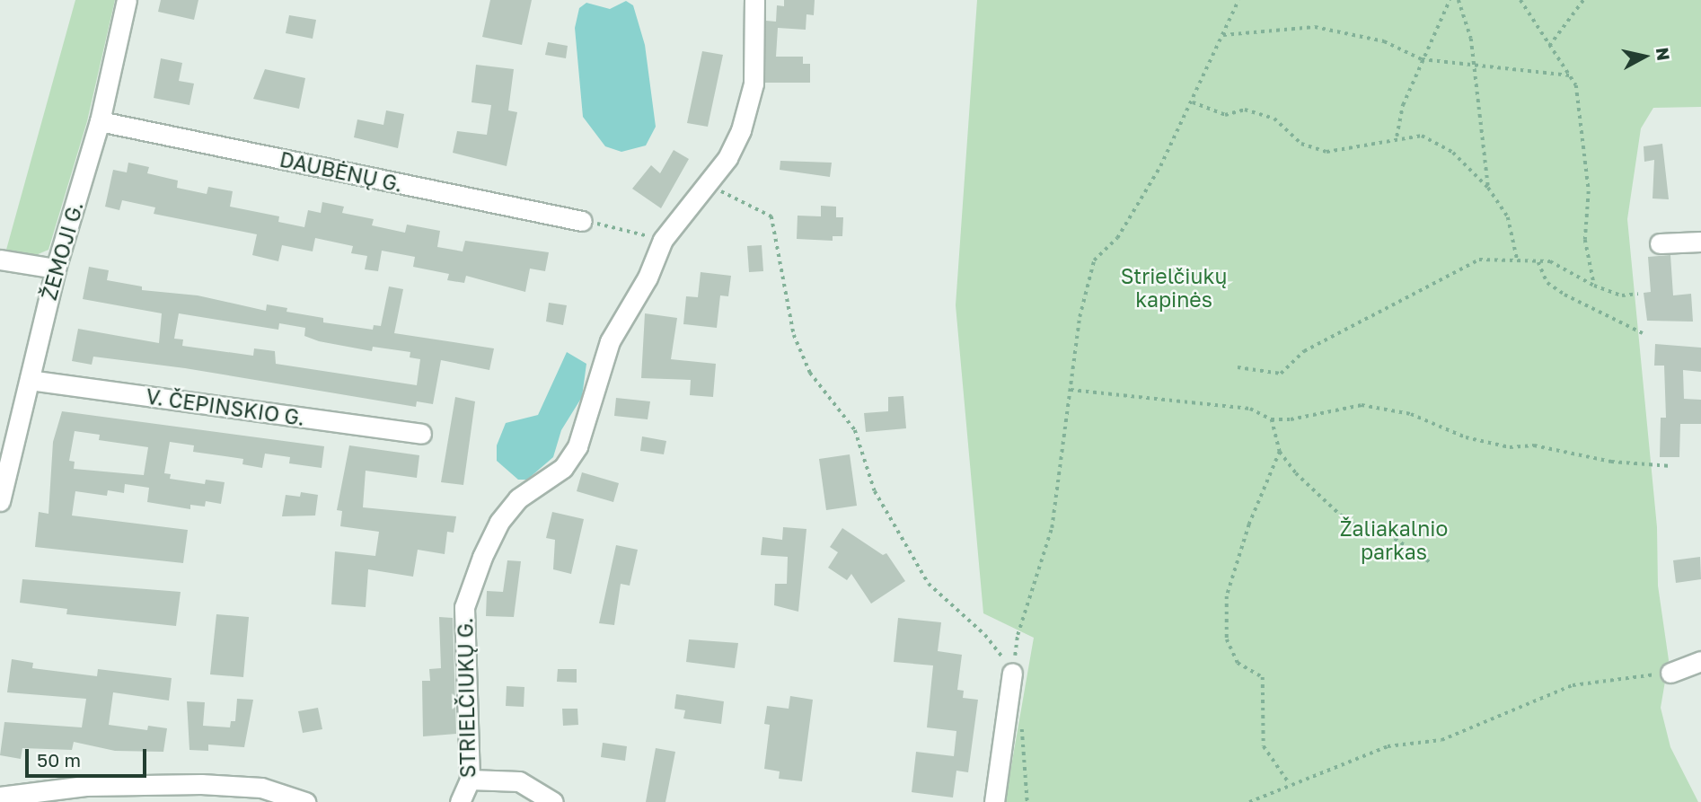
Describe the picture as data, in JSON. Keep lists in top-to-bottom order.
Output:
{
  "streets": {
    "street": [
      "DAUBĖNŲ G.",
      "ŽEMOJI G.",
      "V. ČEPINSKIO G.",
      "STRIELČIUKŲ G."
    ]
  },
  "crossings": [
    ["DAUBĖNŲ G.", "ŽEMOJI G."],
    ["ŽEMOJI G.", "V. ČEPINSKIO G."]
  ],
  "parks": ["Strielčiukų kapinės", "Žaliakalnio parkas"],
  "scale_bar": "50 m",
  "north": "right"
}
